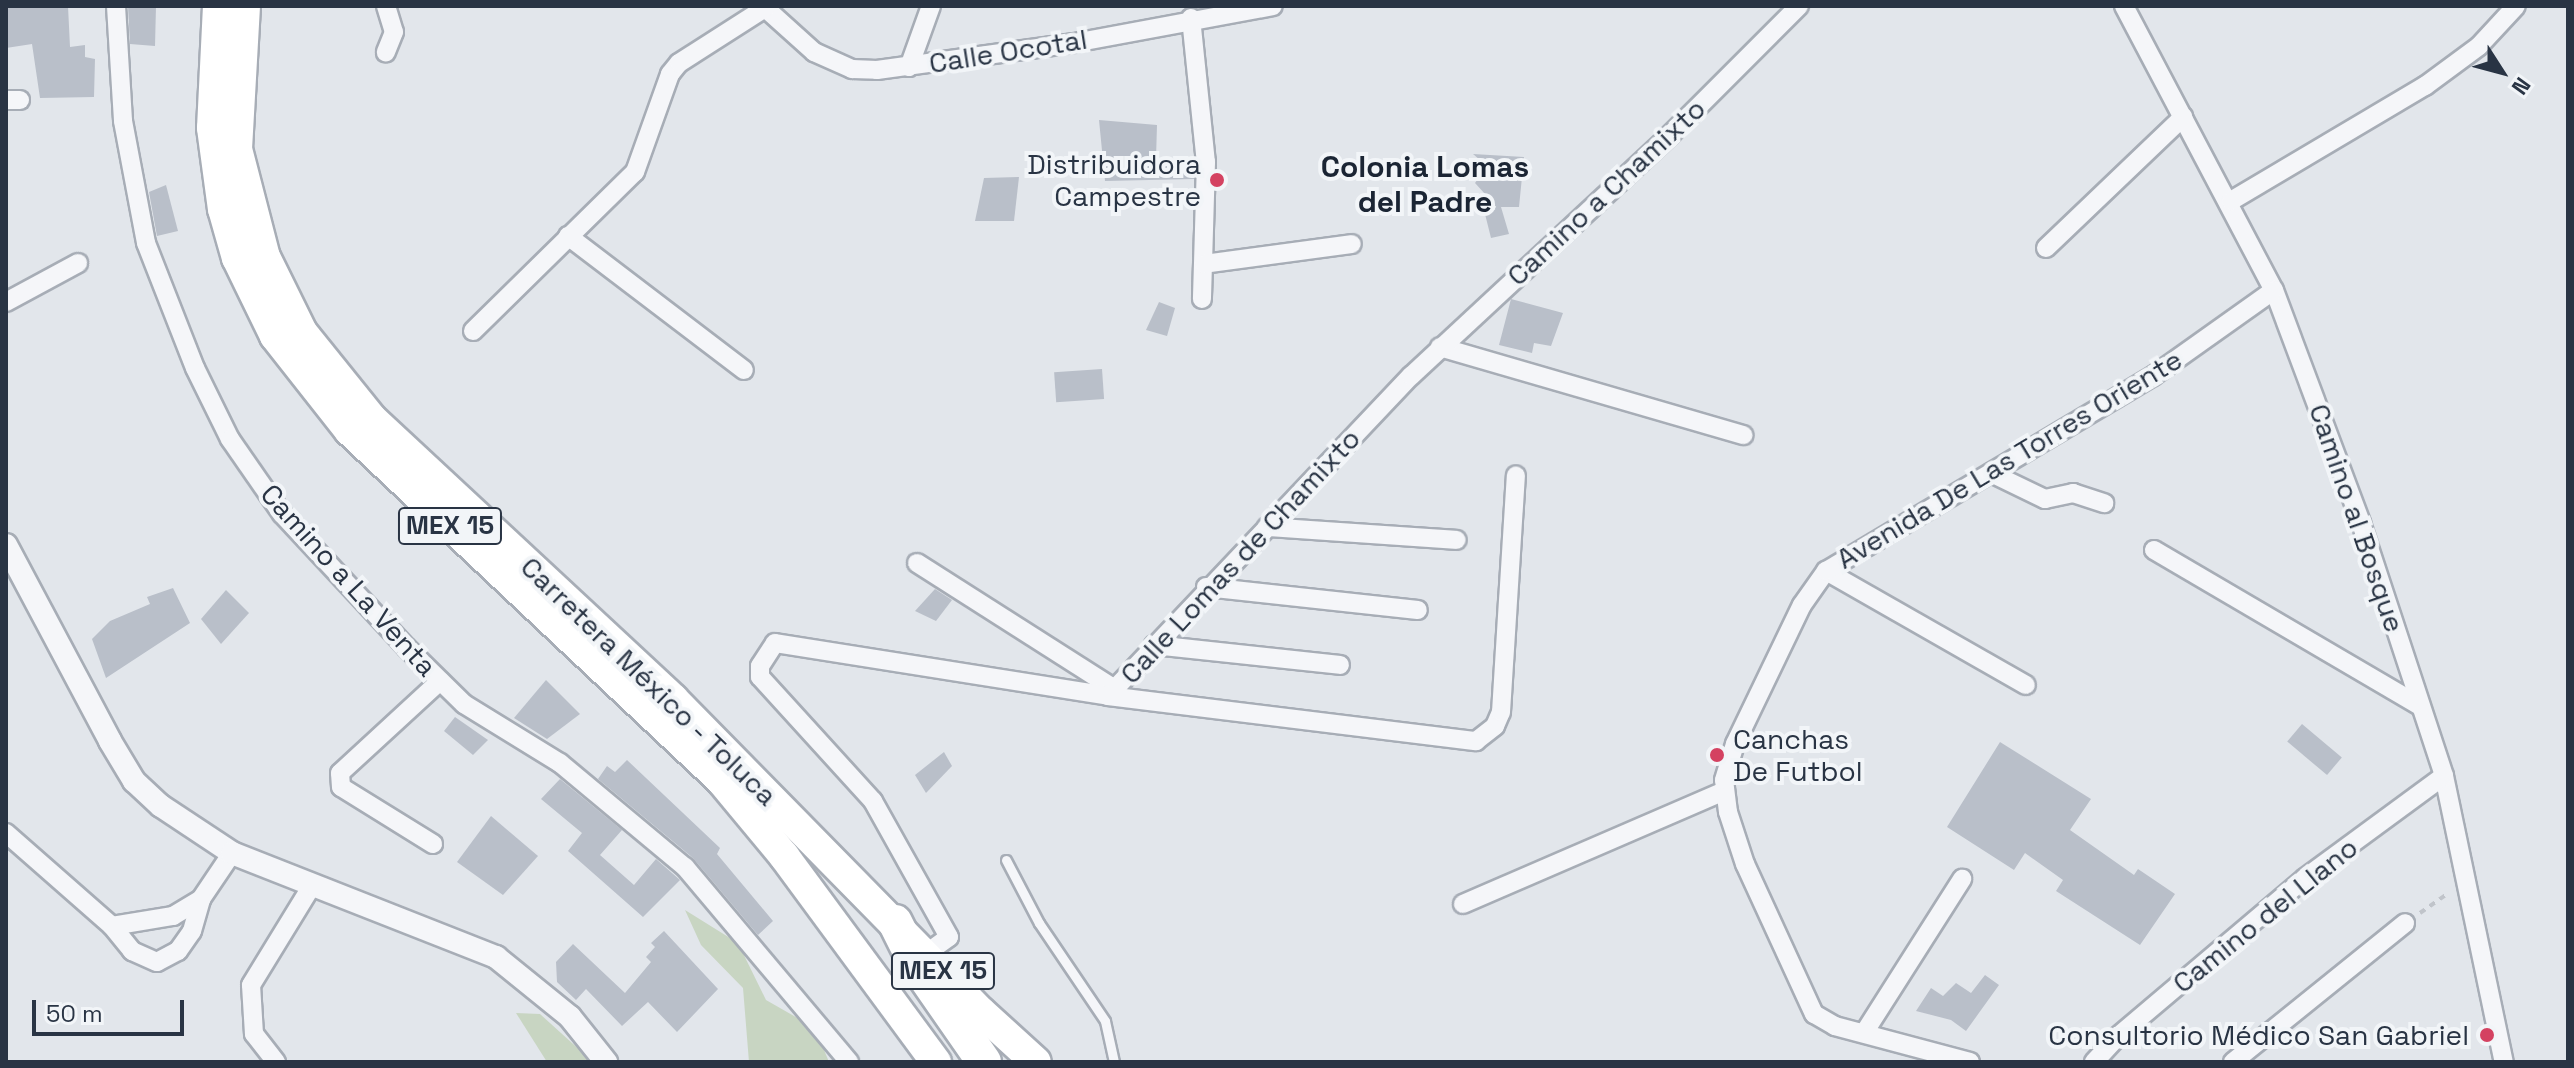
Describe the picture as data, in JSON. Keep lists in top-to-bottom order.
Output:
{
  "streets": {
    "main road": ["MEX 15", "Carretera México - Toluca"],
    "street": [
      "Calle Ocotal",
      "Camino a Chamixto",
      "Avenida De Las Torres Oriente",
      "Camino al Bosque",
      "Calle Lomas de Chamixto",
      "Camino a La Venta",
      "Camino del Llano"
    ]
  },
  "crossings": [
    ["Camino a Chamixto", "Calle Lomas de Chamixto"],
    ["Avenida De Las Torres Oriente", "Camino al Bosque"],
    ["Camino al Bosque", "Camino del Llano"],
    ["Calle Lomas de Chamixto", "Carretera México - Toluca"]
  ],
  "districts": ["Colonia Lomas del Padre"],
  "places": ["Distribuidora Campestre", "Canchas De Futbol", "Consultorio Médico San Gabriel"],
  "scale_bar": "50 m",
  "north": "bottom right"
}
